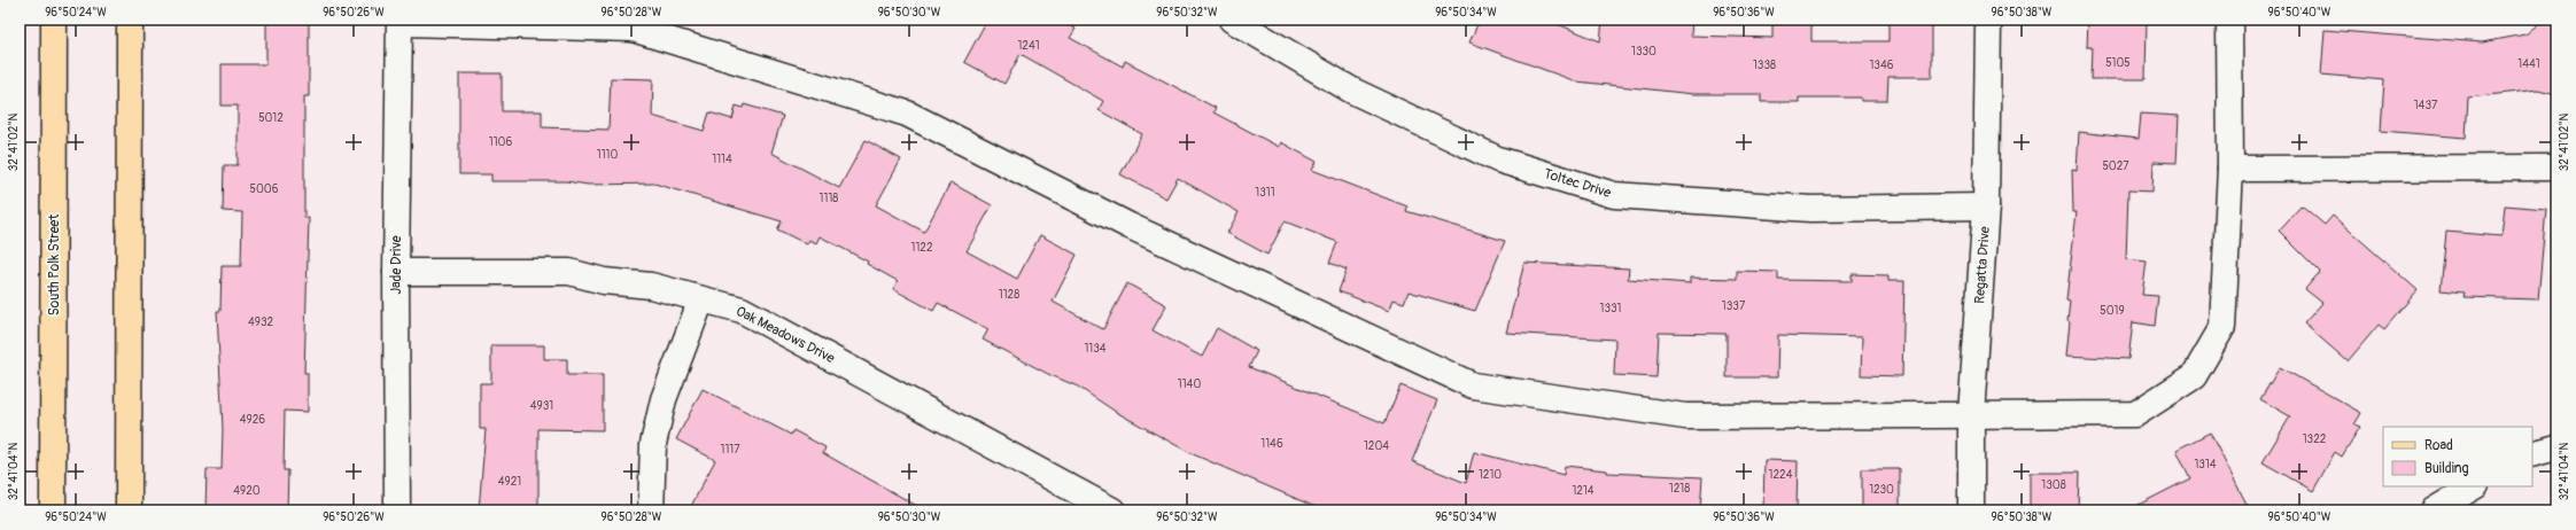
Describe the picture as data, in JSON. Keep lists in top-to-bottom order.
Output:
{
  "streets": {
    "main road": ["South Polk Street"],
    "street": [
      "Toltec Drive",
      "Jade Drive",
      "Regatta Drive",
      "Oak Meadows Drive"
    ]
  },
  "crossings": [
    ["Toltec Drive", "Regatta Drive"],
    ["Jade Drive", "Oak Meadows Drive"]
  ],
  "house_numbers": [
    "1241",
    "1330",
    "5105",
    "1441",
    "1338",
    "1346",
    "1437",
    "5012",
    "1106",
    "1110",
    "1114",
    "5027",
    "5006",
    "1311",
    "1118",
    "1122",
    "1128",
    "1337",
    "1331",
    "5019",
    "4932",
    "1134",
    "1140",
    "4931",
    "4926",
    "1322",
    "1146",
    "1204",
    "1117",
    "1314",
    "1210",
    "1224",
    "4921",
    "1308",
    "1218",
    "1230",
    "4920",
    "1214"
  ],
  "legend": ["Road", "Building"],
  "coordinates": [
    "96°50'24\"W",
    "96°50'26\"W",
    "96°50'28\"W",
    "96°50'30\"W",
    "96°50'32\"W",
    "96°50'34\"W",
    "96°50'36\"W",
    "96°50'38\"W",
    "96°50'40\"W",
    "32°41'02\"N",
    "32°41'04\"N"
  ]
}
